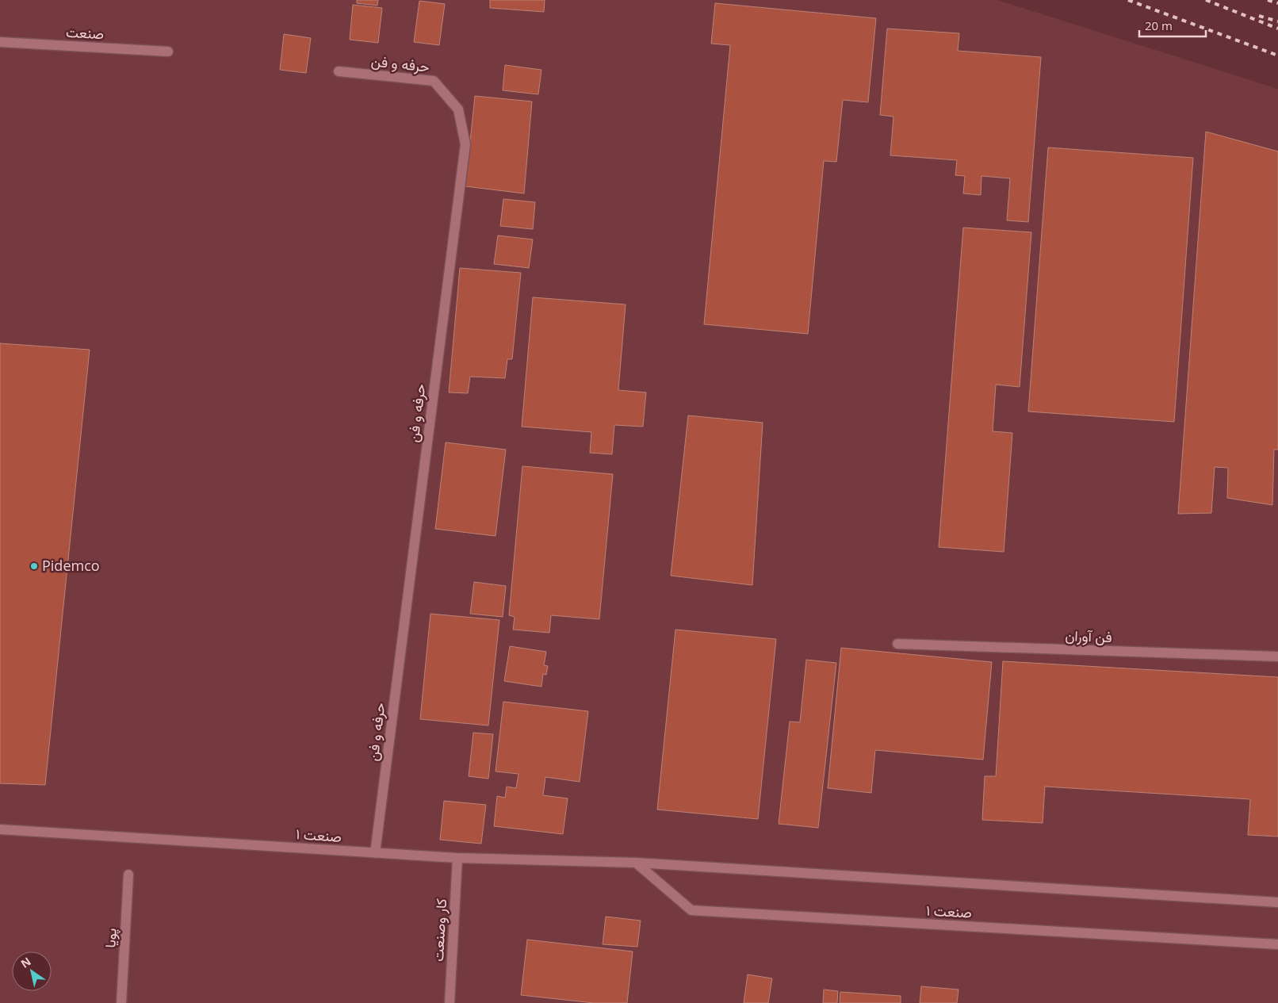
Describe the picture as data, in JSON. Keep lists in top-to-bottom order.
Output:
{
  "streets": {
    "street": [
      "صنعت",
      "حرفه و فن",
      "فن آوران",
      "صنعت ۱",
      "کار وصنعت",
      "پویا"
    ]
  },
  "crossings": [
    ["حرفه و فن", "صنعت ۱"],
    ["صنعت ۱", "کار وصنعت"]
  ],
  "places": ["Pidemco"],
  "scale_bar": "20 m",
  "north": "top left"
}
